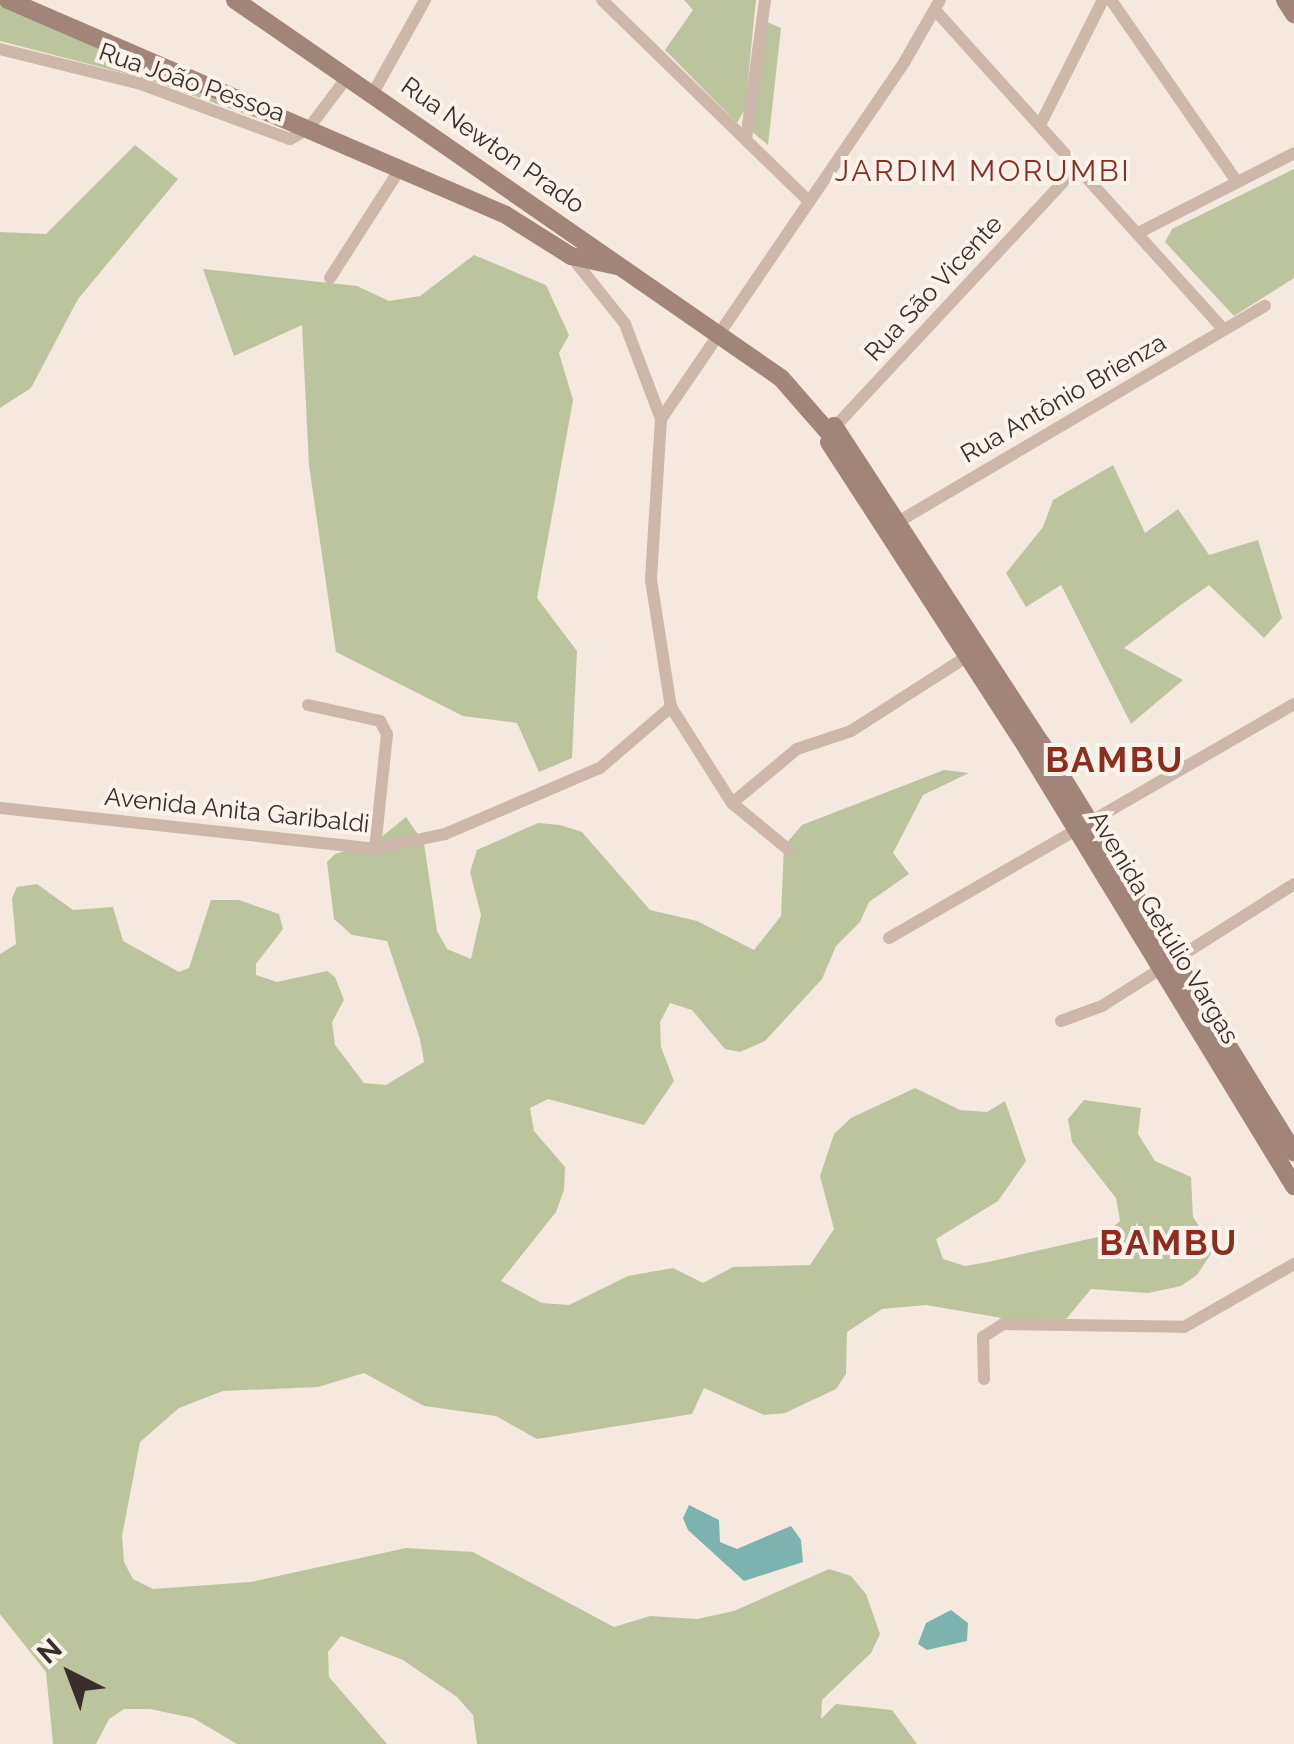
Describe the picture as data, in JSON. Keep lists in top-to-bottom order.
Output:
{
  "streets": {
    "street": [
      "Rua João Pessoa",
      "Rua Newton Prado",
      "Rua São Vicente",
      "Rua Antônio Brienza",
      "Avenida Anita Garibaldi",
      "Avenida Getúlio Vargas"
    ]
  },
  "crossings": [
    ["Rua Newton Prado", "Avenida Getúlio Vargas"],
    ["Rua São Vicente", "Avenida Getúlio Vargas"],
    ["Rua Antônio Brienza", "Avenida Getúlio Vargas"]
  ],
  "districts": ["JARDIM MORUMBI", "BAMBU", "BAMBU"],
  "north": "top left"
}
